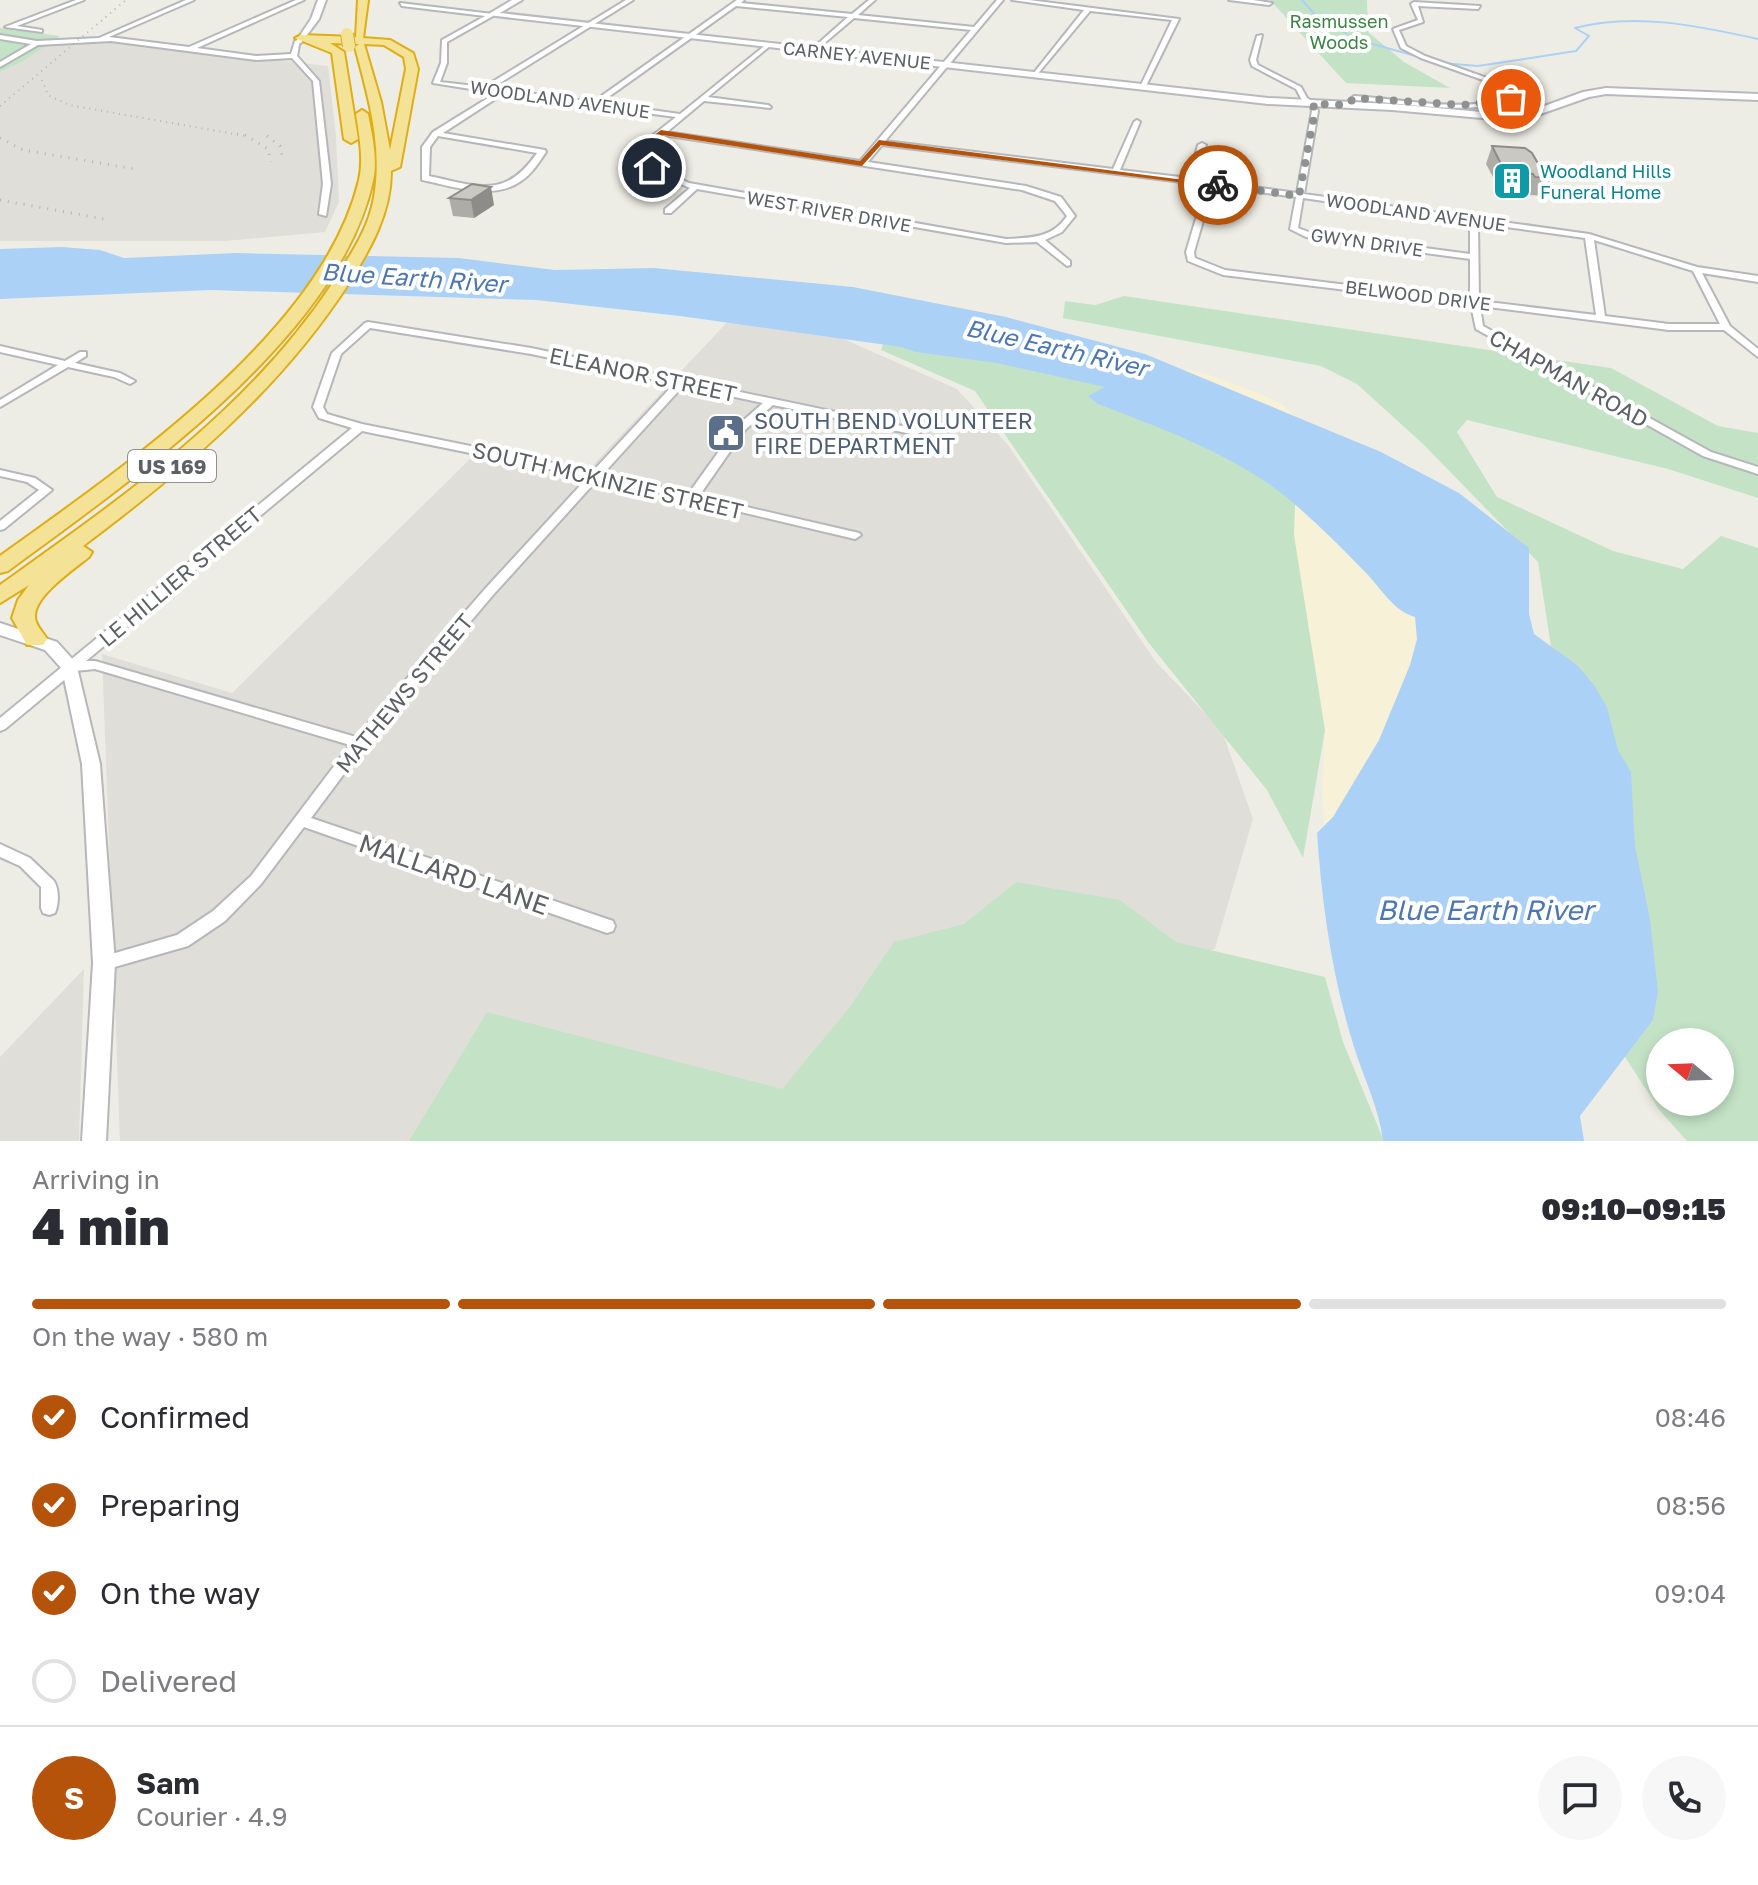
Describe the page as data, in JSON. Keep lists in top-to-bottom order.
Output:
{
  "streets": {
    "highway": ["US 169"],
    "main road": ["CARNEY AVENUE"],
    "street": [
      "WOODLAND AVENUE",
      "WEST RIVER DRIVE",
      "GWYN DRIVE",
      "BELWOOD DRIVE",
      "ELEANOR STREET",
      "CHAPMAN ROAD",
      "SOUTH MCKINZIE STREET",
      "LE HILLIER STREET",
      "MATHEWS STREET",
      "MALLARD LANE"
    ]
  },
  "crossings": [
    ["CARNEY AVENUE", "WOODLAND AVENUE"],
    ["CARNEY AVENUE", "WEST RIVER DRIVE"],
    ["WOODLAND AVENUE", "WEST RIVER DRIVE"],
    ["WOODLAND AVENUE", "GWYN DRIVE"],
    ["WOODLAND AVENUE", "BELWOOD DRIVE"],
    ["WOODLAND AVENUE", "CHAPMAN ROAD"],
    ["GWYN DRIVE", "CHAPMAN ROAD"],
    ["BELWOOD DRIVE", "CHAPMAN ROAD"],
    ["ELEANOR STREET", "SOUTH MCKINZIE STREET"],
    ["ELEANOR STREET", "MATHEWS STREET"],
    ["SOUTH MCKINZIE STREET", "LE HILLIER STREET"],
    ["SOUTH MCKINZIE STREET", "MATHEWS STREET"],
    ["MATHEWS STREET", "MALLARD LANE"]
  ],
  "water": ["Blue Earth River"],
  "parks": ["Rasmussen Woods"],
  "places": {
    "building": ["Woodland Hills Funeral Home"],
    "public building": ["SOUTH BEND VOLUNTEER FIRE DEPARTMENT"]
  },
  "north": "left",
  "page": {
    "heading": ["4 min", "Arriving in", "09:10–09:15"],
    "panel": ["Sam", "Courier · 4.9"],
    "bar": "On the way · 580 m",
    "list": [
      ["Confirmed", "08:46"],
      ["Preparing", "08:56"],
      ["On the way", "09:04"],
      "Delivered"
    ],
    "round": "S"
  }
}
